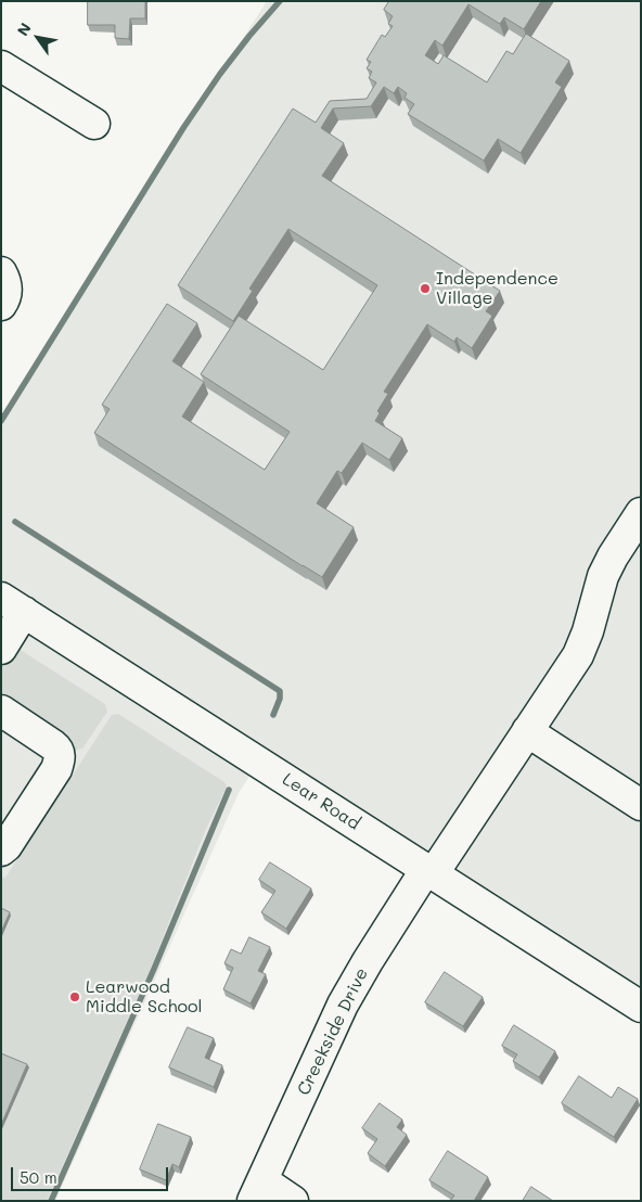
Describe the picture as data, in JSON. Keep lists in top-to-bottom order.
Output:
{
  "streets": {
    "street": ["Lear Road", "Creekside Drive"]
  },
  "crossings": [
    ["Lear Road", "Creekside Drive"]
  ],
  "places": ["Independence Village", "Learwood Middle School"],
  "scale_bar": "50 m",
  "north": "top left"
}
